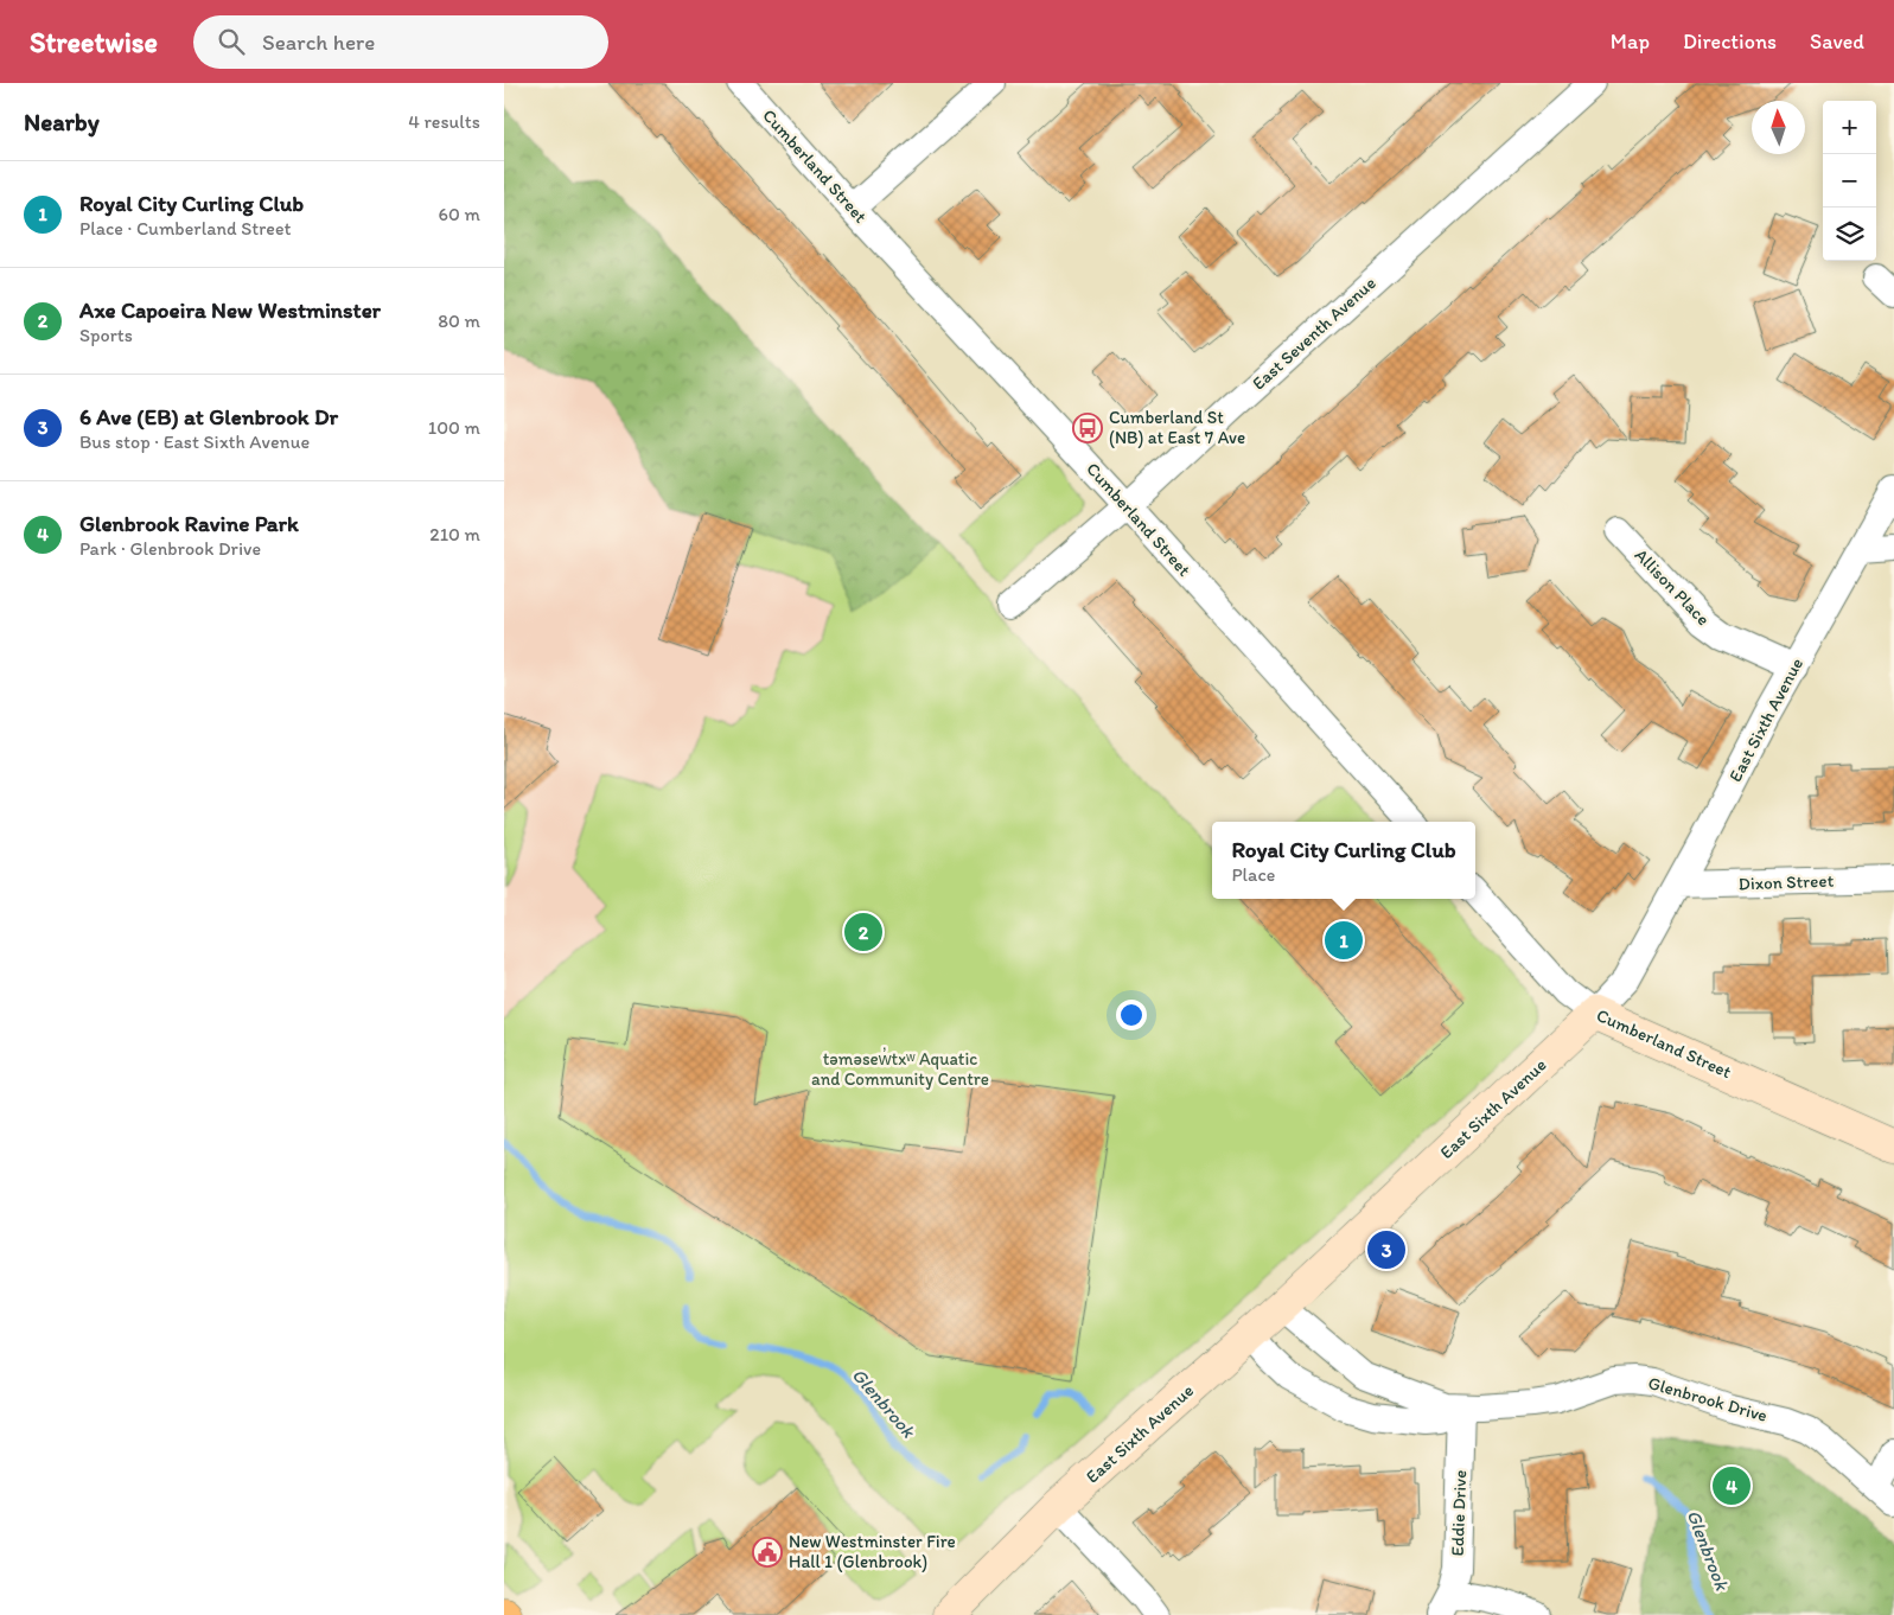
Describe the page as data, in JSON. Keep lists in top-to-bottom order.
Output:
{
  "streets": {
    "street": [
      "Cumberland Street",
      "East Seventh Avenue",
      "Allison Place",
      "East Sixth Avenue",
      "Dixon Street",
      "Glenbrook Drive",
      "Eddie Drive"
    ]
  },
  "crossings": [
    ["Cumberland Street", "East Seventh Avenue"],
    ["Cumberland Street", "East Sixth Avenue"],
    ["Allison Place", "East Sixth Avenue"],
    ["East Sixth Avenue", "Dixon Street"],
    ["East Sixth Avenue", "Glenbrook Drive"],
    ["Glenbrook Drive", "Eddie Drive"]
  ],
  "water": ["Glenbrook"],
  "parks": ["təməsew̓txʷ Aquatic and Community Centre"],
  "places": {
    "bus stop": ["Cumberland St (NB) at East 7 Ave"],
    "public building": ["New Westminster Fire Hall 1 (Glenbrook)"]
  },
  "north": "top",
  "page": {
    "header": "Streetwise",
    "search": "Search here",
    "nav": ["Map", "Directions", "Saved"],
    "heading": ["Nearby", "4 results"],
    "map_buttons": ["+", "−"],
    "list": [
      {
        "mark": "1",
        "name": "Royal City Curling Club",
        "note": "Place · Cumberland Street",
        "value": "60 m"
      },
      {
        "mark": "2",
        "name": "Axe Capoeira New Westminster",
        "note": "Sports",
        "value": "80 m"
      },
      {
        "mark": "3",
        "name": "6 Ave (EB) at Glenbrook Dr",
        "note": "Bus stop · East Sixth Avenue",
        "value": "100 m"
      },
      {
        "mark": "4",
        "name": "Glenbrook Ravine Park",
        "note": "Park · Glenbrook Drive",
        "value": "210 m"
      }
    ],
    "popup": ["Royal City Curling Club", "Place"],
    "pins": [
      "2",
      "1",
      "3",
      "4"
    ]
  }
}
